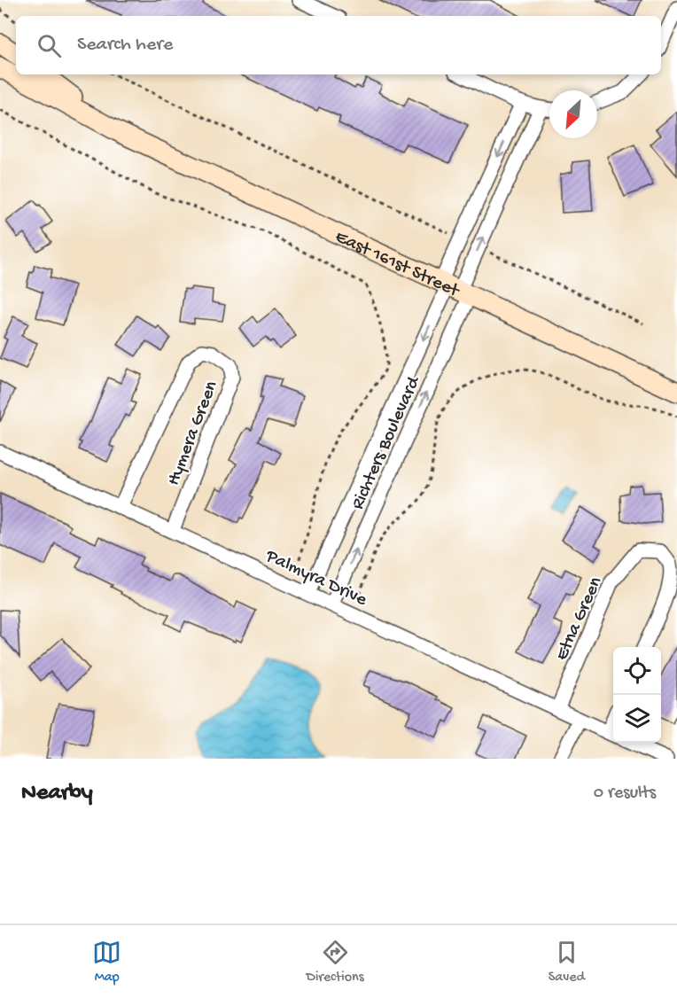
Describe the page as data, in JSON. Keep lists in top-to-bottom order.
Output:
{
  "streets": {
    "street": [
      "East 161st Street",
      "Hymera Green",
      "Richters Boulevard",
      "Palmyra Drive",
      "Etna Green"
    ]
  },
  "crossings": [
    ["East 161st Street", "Richters Boulevard"],
    ["Hymera Green", "Palmyra Drive"],
    ["Richters Boulevard", "Palmyra Drive"],
    ["Palmyra Drive", "Etna Green"]
  ],
  "north": "bottom left",
  "page": {
    "search": "Search here",
    "heading": ["Nearby", "0 results"],
    "nav": ["Map", "Directions", "Saved"]
  }
}
